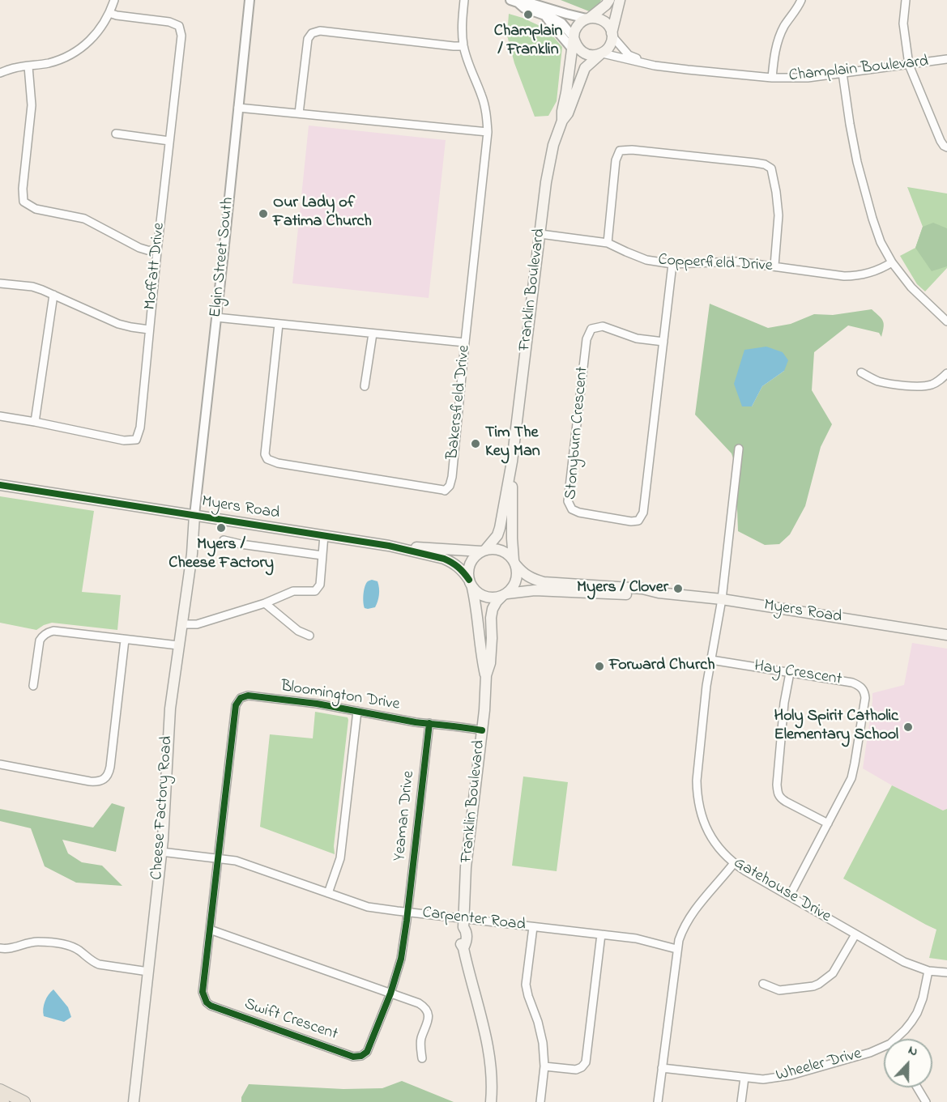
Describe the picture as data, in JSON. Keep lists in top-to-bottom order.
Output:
{
  "streets": {
    "main road": ["Franklin Boulevard", "Myers Road", "Cheese Factory Road"],
    "street": [
      "Champlain Boulevard",
      "Elgin Street South",
      "Copperfield Drive",
      "Moffatt Drive",
      "Bakersfield Drive",
      "Stonyburn Crescent",
      "Hay Crescent",
      "Bloomington Drive",
      "Yeaman Drive",
      "Gatehouse Drive",
      "Carpenter Road",
      "Swift Crescent",
      "Wheeler Drive"
    ]
  },
  "crossings": [
    ["Champlain Boulevard", "Franklin Boulevard"],
    ["Elgin Street South", "Myers Road"],
    ["Elgin Street South", "Cheese Factory Road"],
    ["Copperfield Drive", "Franklin Boulevard"],
    ["Copperfield Drive", "Stonyburn Crescent"],
    ["Franklin Boulevard", "Myers Road"],
    ["Franklin Boulevard", "Bloomington Drive"],
    ["Franklin Boulevard", "Carpenter Road"],
    ["Myers Road", "Cheese Factory Road"],
    ["Myers Road", "Gatehouse Drive"],
    ["Hay Crescent", "Gatehouse Drive"],
    ["Bloomington Drive", "Yeaman Drive"],
    ["Bloomington Drive", "Carpenter Road"],
    ["Bloomington Drive", "Swift Crescent"],
    ["Cheese Factory Road", "Carpenter Road"],
    ["Yeaman Drive", "Carpenter Road"],
    ["Yeaman Drive", "Swift Crescent"],
    ["Gatehouse Drive", "Wheeler Drive"],
    ["Carpenter Road", "Swift Crescent"]
  ],
  "places": [
    "Champlain / Franklin",
    "Our Lady of Fatima Church",
    "Tim The Key Man",
    "Myers / Cheese Factory",
    "Myers / Clover",
    "Forward Church",
    "Holy Spirit Catholic Elementary School"
  ],
  "north": "top"
}
